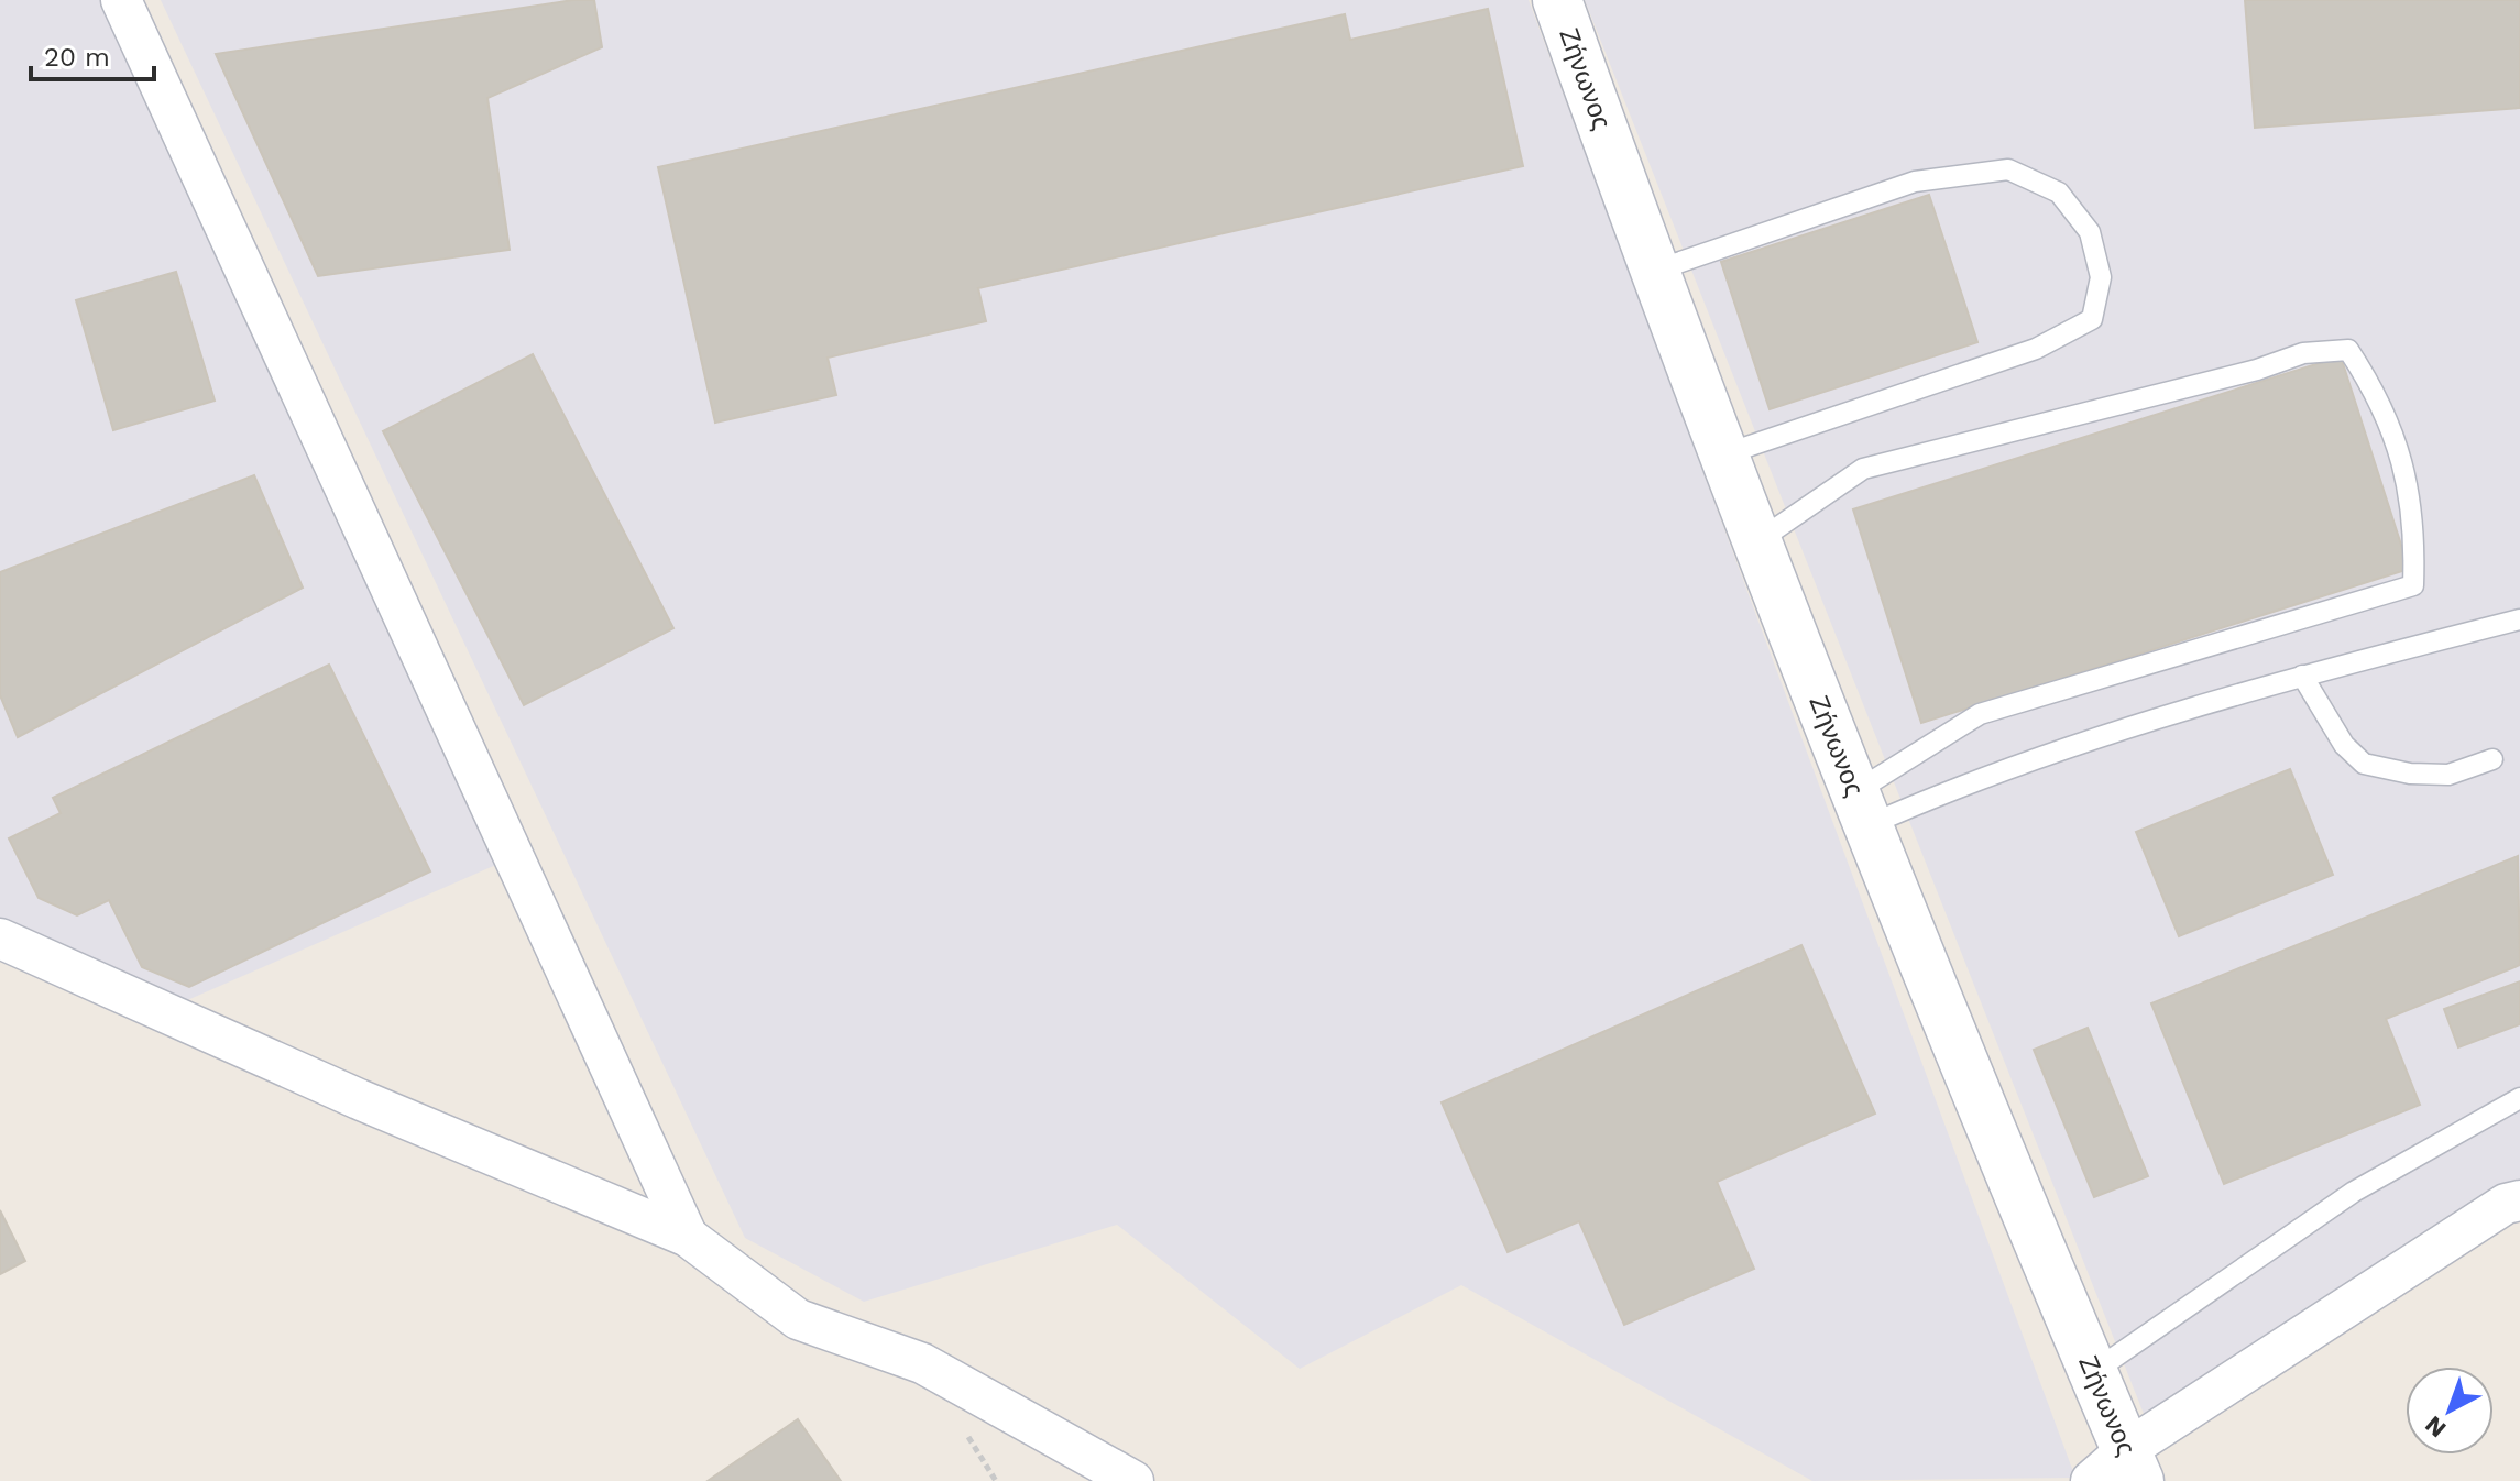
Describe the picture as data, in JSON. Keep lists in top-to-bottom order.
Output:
{
  "streets": {
    "street": ["Ζήνωνος"]
  },
  "scale_bar": "20 m",
  "north": "bottom left"
}
